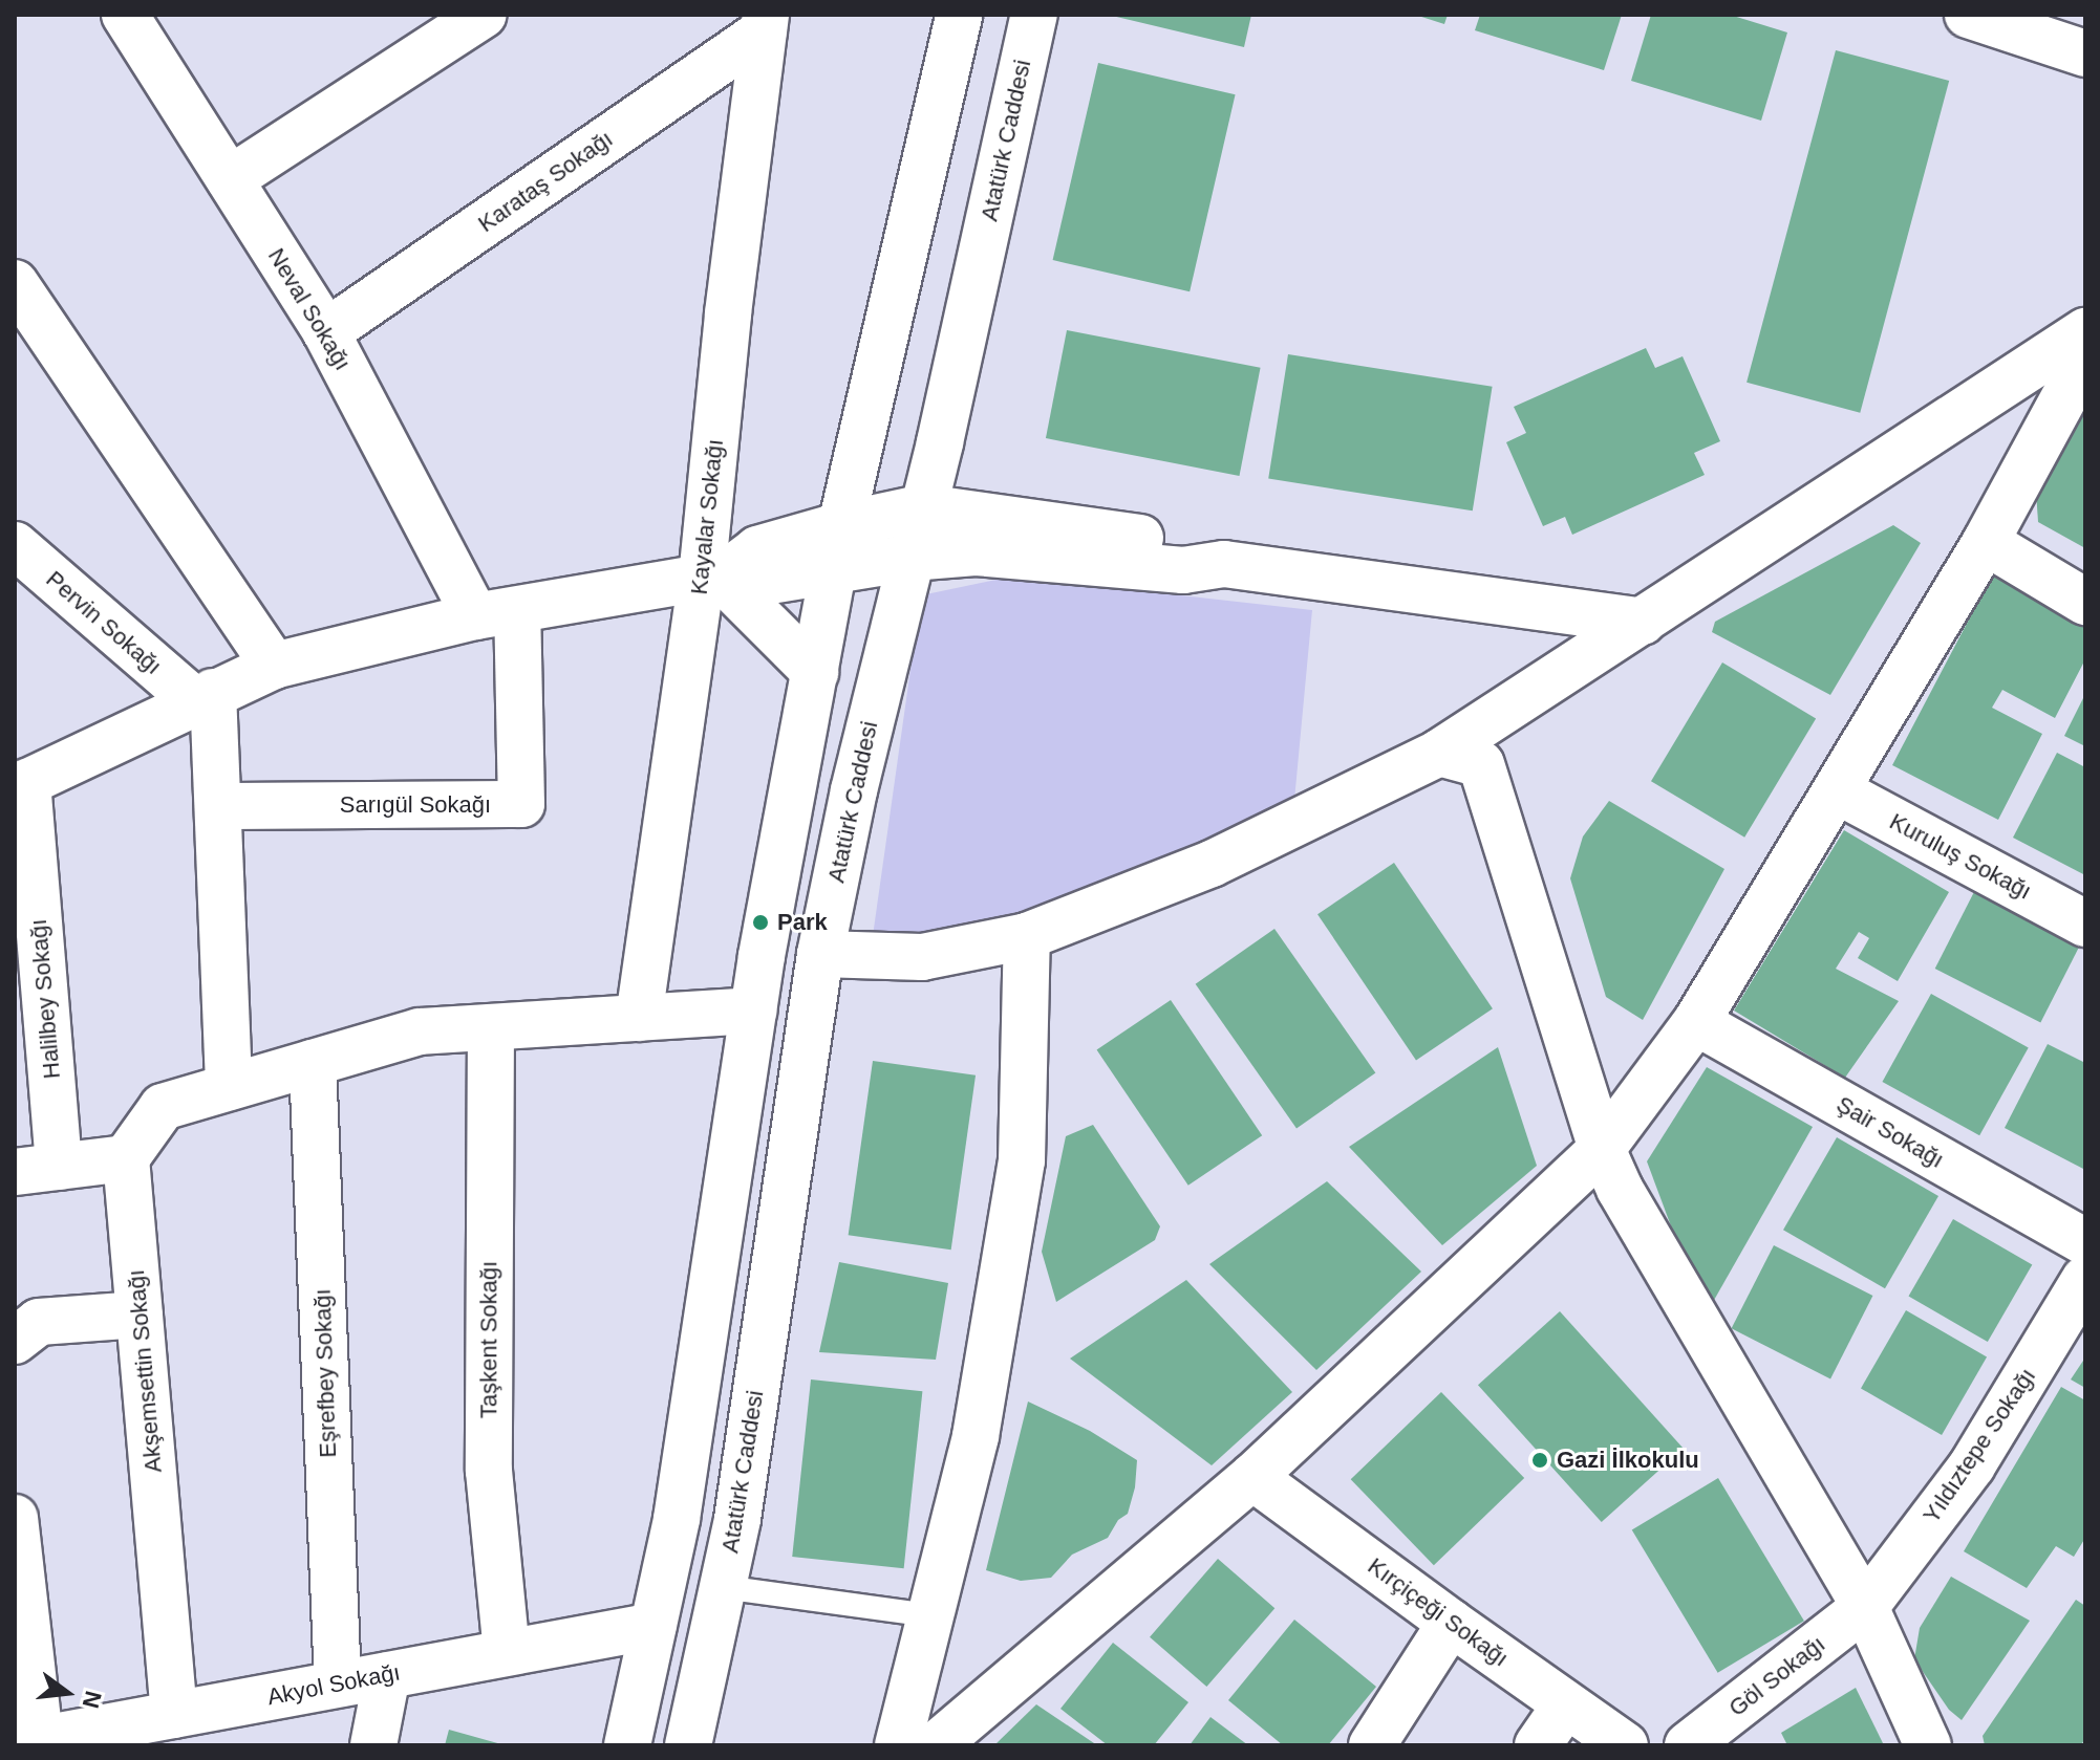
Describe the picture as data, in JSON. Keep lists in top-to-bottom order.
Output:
{
  "streets": {
    "street": [
      "Atatürk Caddesi",
      "Karataş Sokağı",
      "Neval Sokağı",
      "Kayalar Sokağı",
      "Pervin Sokağı",
      "Sarıgül Sokağı",
      "Kuruluş Sokağı",
      "Halilbey Sokağı",
      "Şair Sokağı",
      "Taşkent Sokağı",
      "Akşemsettin Sokağı",
      "Eşrefbey Sokağı",
      "Yıldıztepe Sokağı",
      "Kırçiçeği Sokağı",
      "Göl Sokağı",
      "Akyol Sokağı"
    ]
  },
  "crossings": [
    ["Karataş Sokağı", "Neval Sokağı"],
    ["Karataş Sokağı", "Kayalar Sokağı"],
    ["Neval Sokağı", "Sarıgül Sokağı"],
    ["Taşkent Sokağı", "Akyol Sokağı"],
    ["Akşemsettin Sokağı", "Akyol Sokağı"],
    ["Eşrefbey Sokağı", "Akyol Sokağı"],
    ["Yıldıztepe Sokağı", "Göl Sokağı"]
  ],
  "places": ["Park", "Gazi İlkokulu"],
  "north": "right"
}
